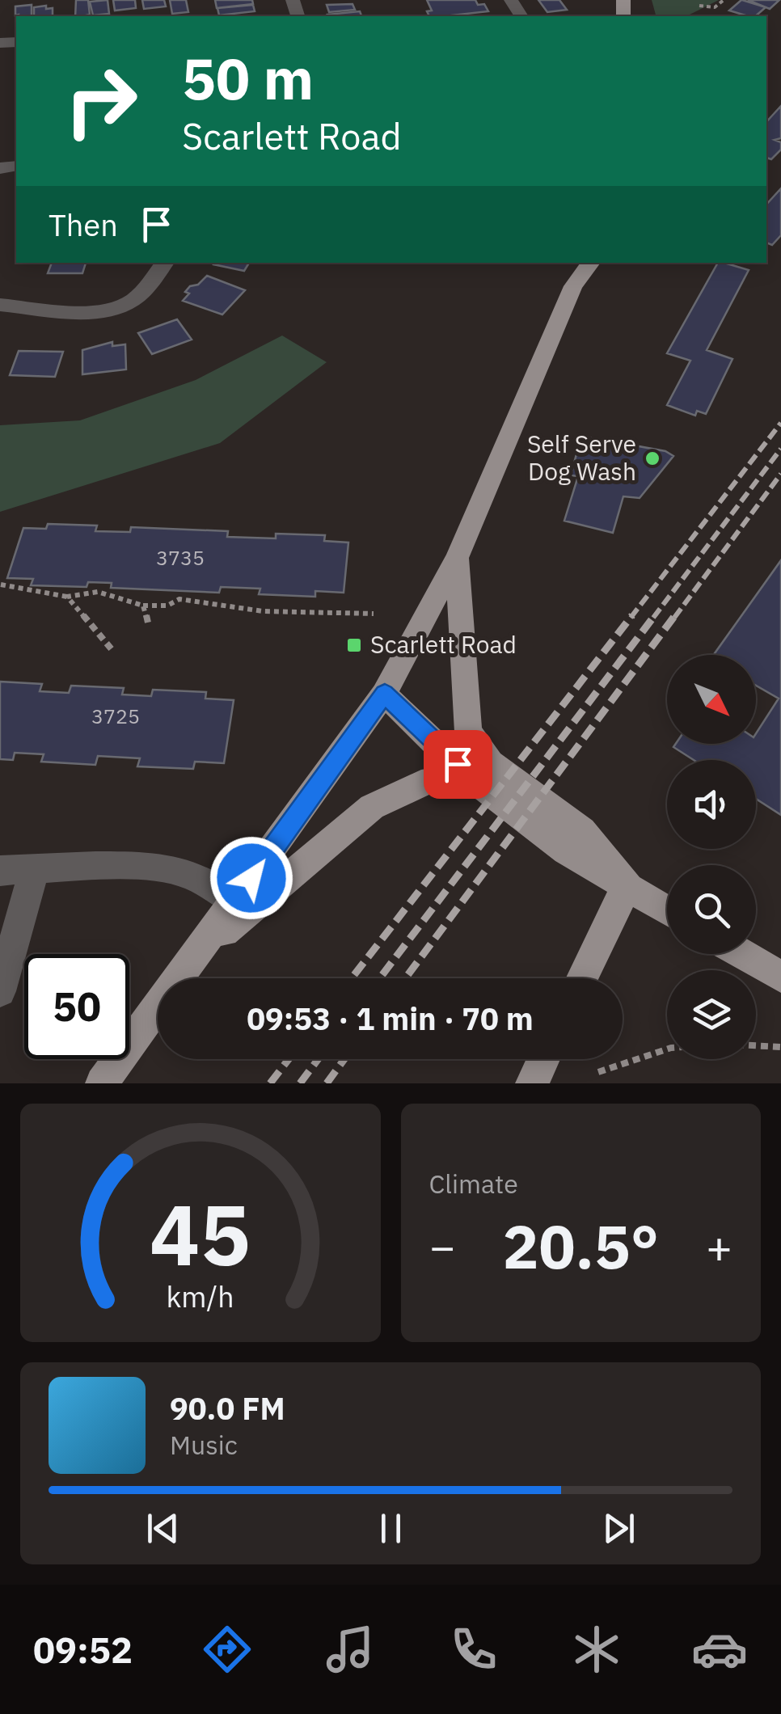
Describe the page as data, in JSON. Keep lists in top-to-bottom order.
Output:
{
  "places": {
    "other": ["Self Serve Dog Wash"],
    "transit": ["Scarlett Road"]
  },
  "house_numbers": ["3735", "3725"],
  "north": "bottom right",
  "page": {
    "turn": ["50 m", "Scarlett Road"],
    "then": "Then",
    "limit": "50",
    "trip": "09:53 · 1 min · 70 m",
    "tile": "Climate",
    "heat": ["−", "20.5°", "+"],
    "song": ["90.0 FM", "Music"],
    "tabs": "09:52",
    "gauge": ["45", "km/h"]
  }
}
